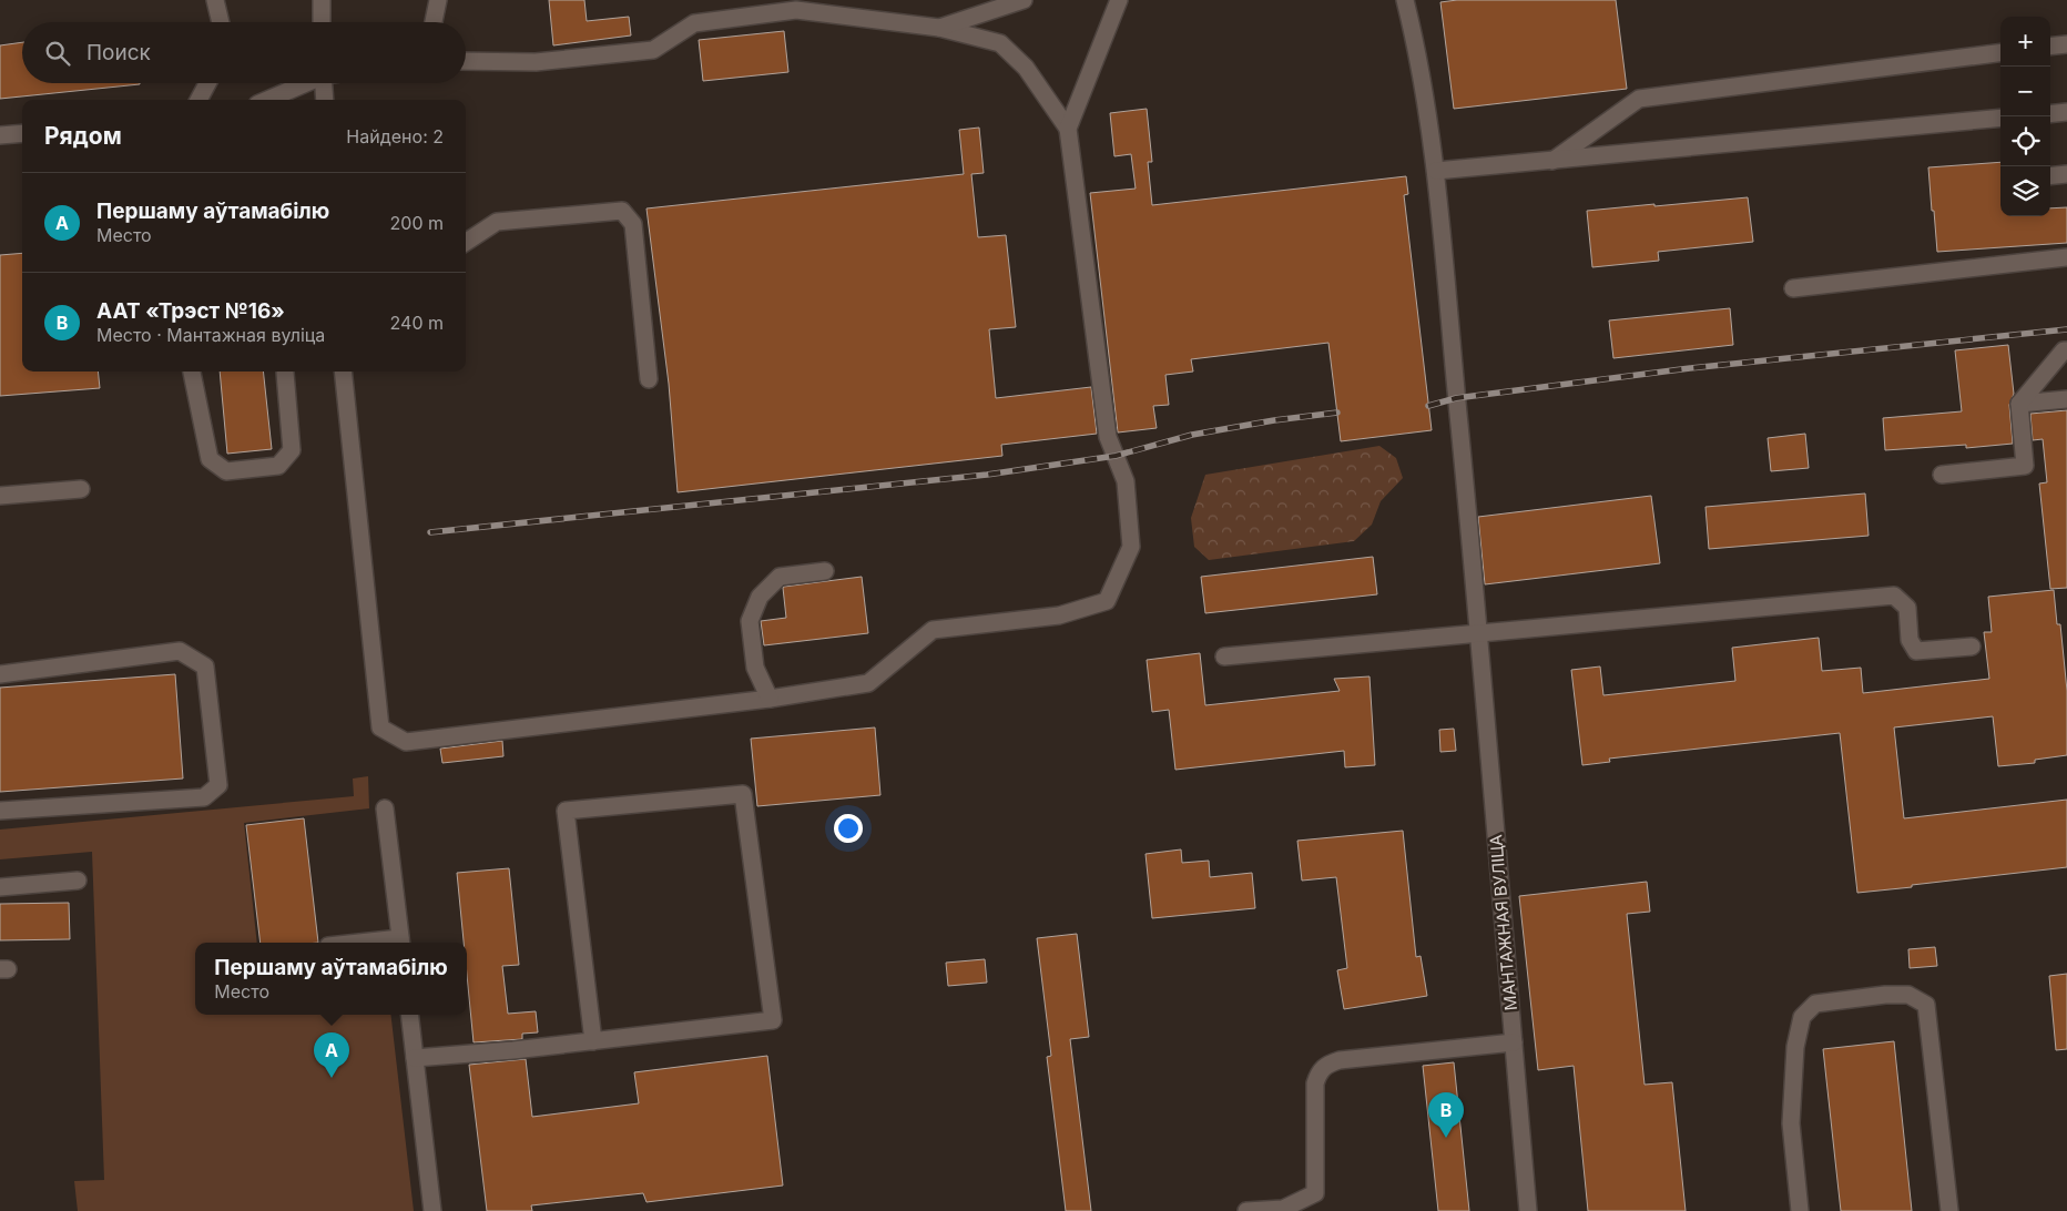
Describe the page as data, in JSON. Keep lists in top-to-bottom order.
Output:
{
  "streets": {
    "street": ["МАНТАЖНАЯ ВУЛІЦА"]
  },
  "page": {
    "map_buttons": ["+", "−"],
    "search": "Поиск",
    "heading": ["Рядом", "Найдено: 2"],
    "list": [
      {
        "mark": "A",
        "name": "Першаму аўтамабілю",
        "note": "Место",
        "value": "200 m"
      },
      {
        "mark": "B",
        "name": "ААТ «Трэст №16»",
        "note": "Место · Мантажная вуліца",
        "value": "240 m"
      }
    ],
    "popup": ["Першаму аўтамабілю", "Место"],
    "pins": ["A", "B"]
  }
}
